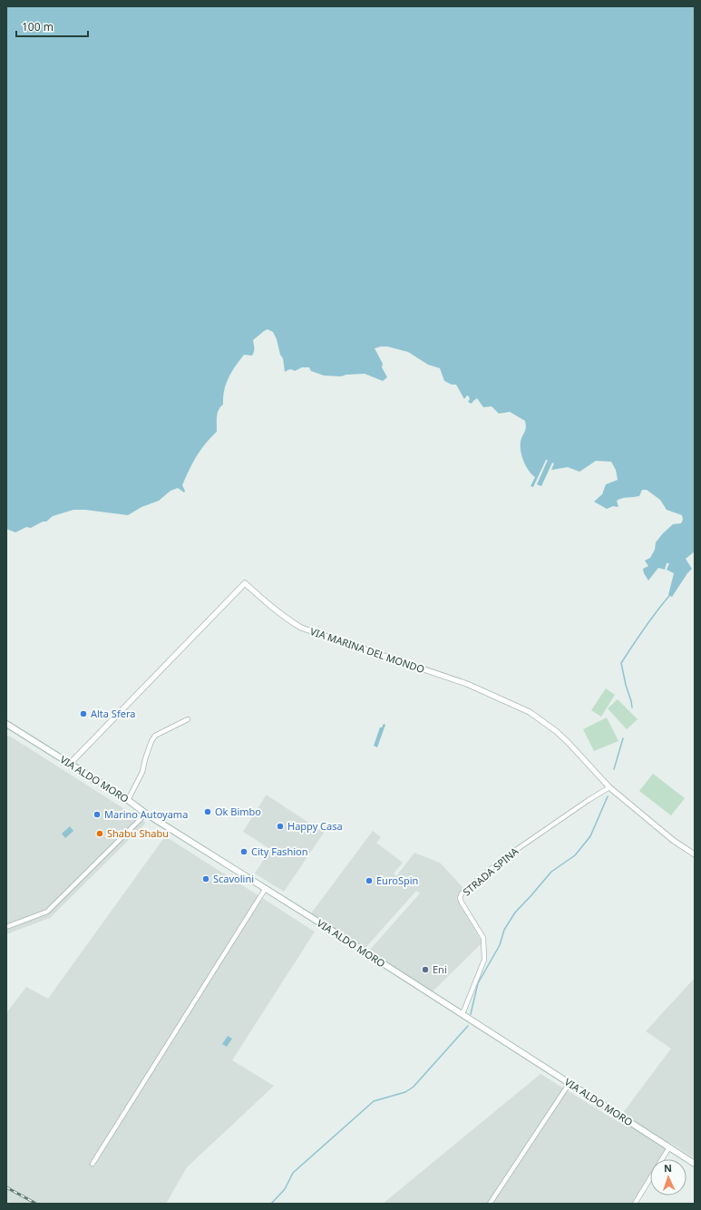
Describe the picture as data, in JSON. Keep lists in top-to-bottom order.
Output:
{
  "streets": {
    "main road": ["VIA ALDO MORO"],
    "street": ["VIA MARINA DEL MONDO", "STRADA SPINA"]
  },
  "crossings": [
    ["VIA MARINA DEL MONDO", "VIA ALDO MORO"],
    ["VIA MARINA DEL MONDO", "STRADA SPINA"],
    ["VIA ALDO MORO", "STRADA SPINA"]
  ],
  "places": [
    "Alta Sfera",
    "Ok Bimbo",
    "Marino Autoyama",
    "Happy Casa",
    "Shabu Shabu",
    "City Fashion",
    "Scavolini",
    "EuroSpin",
    "Eni"
  ],
  "scale_bar": "100 m",
  "north": "top"
}
